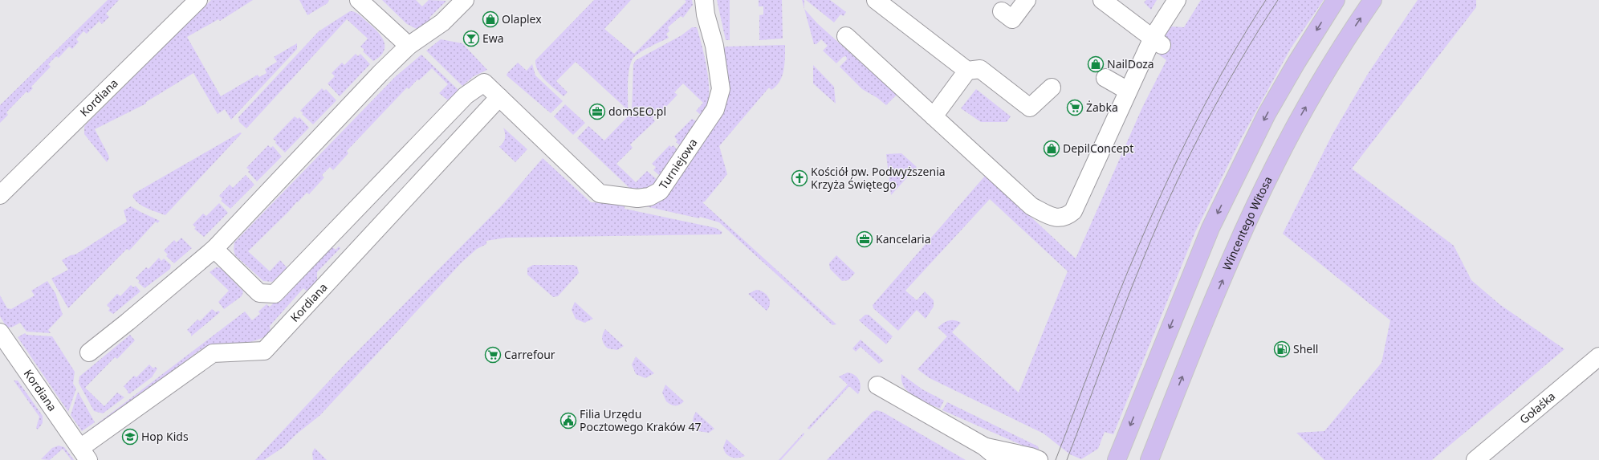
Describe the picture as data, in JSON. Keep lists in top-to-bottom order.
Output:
{
  "streets": {
    "main road": ["Wincentego Witosa"],
    "street": ["Kordiana", "Turniejowa", "Gołaśka"]
  },
  "crossings": [
    ["Kordiana", "Turniejowa"]
  ],
  "places": {
    "shop": ["Olaplex", "NailDoza", "DepilConcept"],
    "bar": ["Ewa"],
    "supermarket": ["Żabka", "Carrefour"],
    "office": ["domSEO.pl", "Kancelaria"],
    "church": ["Kościół pw. Podwyższenia Krzyża Świętego"],
    "fuel station": ["Shell"],
    "public building": ["Filia Urzędu Pocztowego Kraków 47"],
    "school or university": ["Hop Kids"]
  }
}
